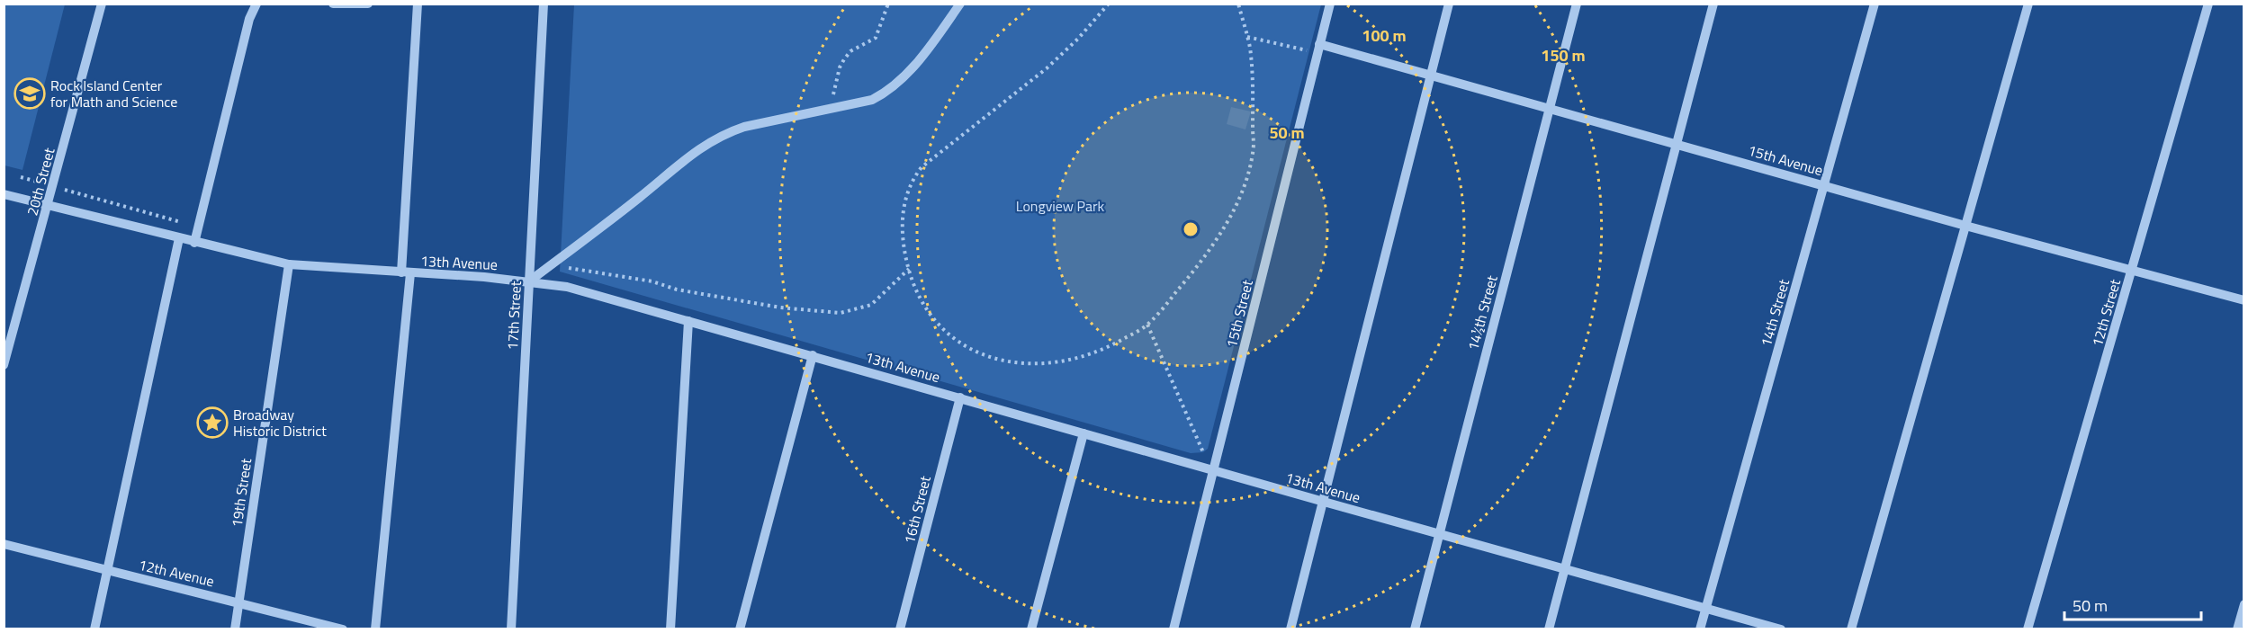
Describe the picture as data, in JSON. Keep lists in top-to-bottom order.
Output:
{
  "streets": {
    "street": [
      "15th Avenue",
      "20th Street",
      "13th Avenue",
      "14½th Street",
      "14th Street",
      "12th Street",
      "15th Street",
      "17th Street",
      "19th Street",
      "16th Street",
      "12th Avenue"
    ]
  },
  "crossings": [
    ["15th Avenue", "14½th Street"],
    ["15th Avenue", "14th Street"],
    ["15th Avenue", "12th Street"],
    ["15th Avenue", "15th Street"],
    ["20th Street", "13th Avenue"],
    ["13th Avenue", "14½th Street"],
    ["13th Avenue", "14th Street"],
    ["13th Avenue", "15th Street"],
    ["13th Avenue", "17th Street"],
    ["13th Avenue", "19th Street"],
    ["13th Avenue", "16th Street"],
    ["19th Street", "12th Avenue"]
  ],
  "parks": ["Longview Park"],
  "places": {
    "school or university": ["Rock Island Center for Math and Science"],
    "place": ["Broadway Historic District"]
  },
  "scale_bar": "50 m",
  "rings": ["100 m", "150 m", "50 m"]
}
